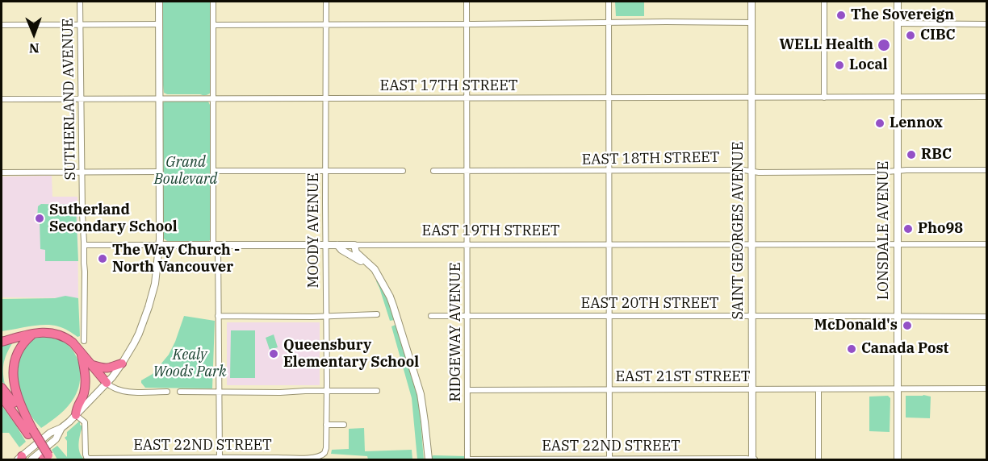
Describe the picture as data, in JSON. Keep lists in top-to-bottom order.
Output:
{
  "streets": {
    "main road": ["SAINT GEORGES AVENUE", "LONSDALE AVENUE", "EAST 19TH STREET"],
    "street": [
      "EAST 17TH STREET",
      "SUTHERLAND AVENUE",
      "EAST 18TH STREET",
      "MOODY AVENUE",
      "EAST 20TH STREET",
      "RIDGEWAY AVENUE",
      "EAST 21ST STREET",
      "EAST 22ND STREET"
    ]
  },
  "crossings": [
    ["EAST 17TH STREET", "SUTHERLAND AVENUE"],
    ["EAST 17TH STREET", "MOODY AVENUE"],
    ["EAST 17TH STREET", "SAINT GEORGES AVENUE"],
    ["EAST 17TH STREET", "LONSDALE AVENUE"],
    ["EAST 17TH STREET", "RIDGEWAY AVENUE"],
    ["SUTHERLAND AVENUE", "EAST 19TH STREET"],
    ["EAST 18TH STREET", "SAINT GEORGES AVENUE"],
    ["EAST 18TH STREET", "LONSDALE AVENUE"],
    ["EAST 18TH STREET", "RIDGEWAY AVENUE"],
    ["MOODY AVENUE", "EAST 19TH STREET"],
    ["MOODY AVENUE", "EAST 22ND STREET"],
    ["SAINT GEORGES AVENUE", "EAST 19TH STREET"],
    ["SAINT GEORGES AVENUE", "EAST 20TH STREET"],
    ["SAINT GEORGES AVENUE", "EAST 21ST STREET"],
    ["SAINT GEORGES AVENUE", "EAST 22ND STREET"],
    ["LONSDALE AVENUE", "EAST 19TH STREET"],
    ["LONSDALE AVENUE", "EAST 20TH STREET"],
    ["LONSDALE AVENUE", "EAST 21ST STREET"],
    ["EAST 19TH STREET", "RIDGEWAY AVENUE"],
    ["EAST 20TH STREET", "RIDGEWAY AVENUE"],
    ["RIDGEWAY AVENUE", "EAST 21ST STREET"],
    ["RIDGEWAY AVENUE", "EAST 22ND STREET"]
  ],
  "parks": ["Grand Boulevard", "Kealy Woods Park"],
  "places": [
    "The Sovereign",
    "CIBC",
    "WELL Health",
    "Local",
    "Lennox",
    "RBC",
    "Sutherland Secondary School",
    "Pho98",
    "The Way Church - North Vancouver",
    "McDonald's",
    "Canada Post",
    "Queensbury Elementary School"
  ],
  "north": "bottom"
}
